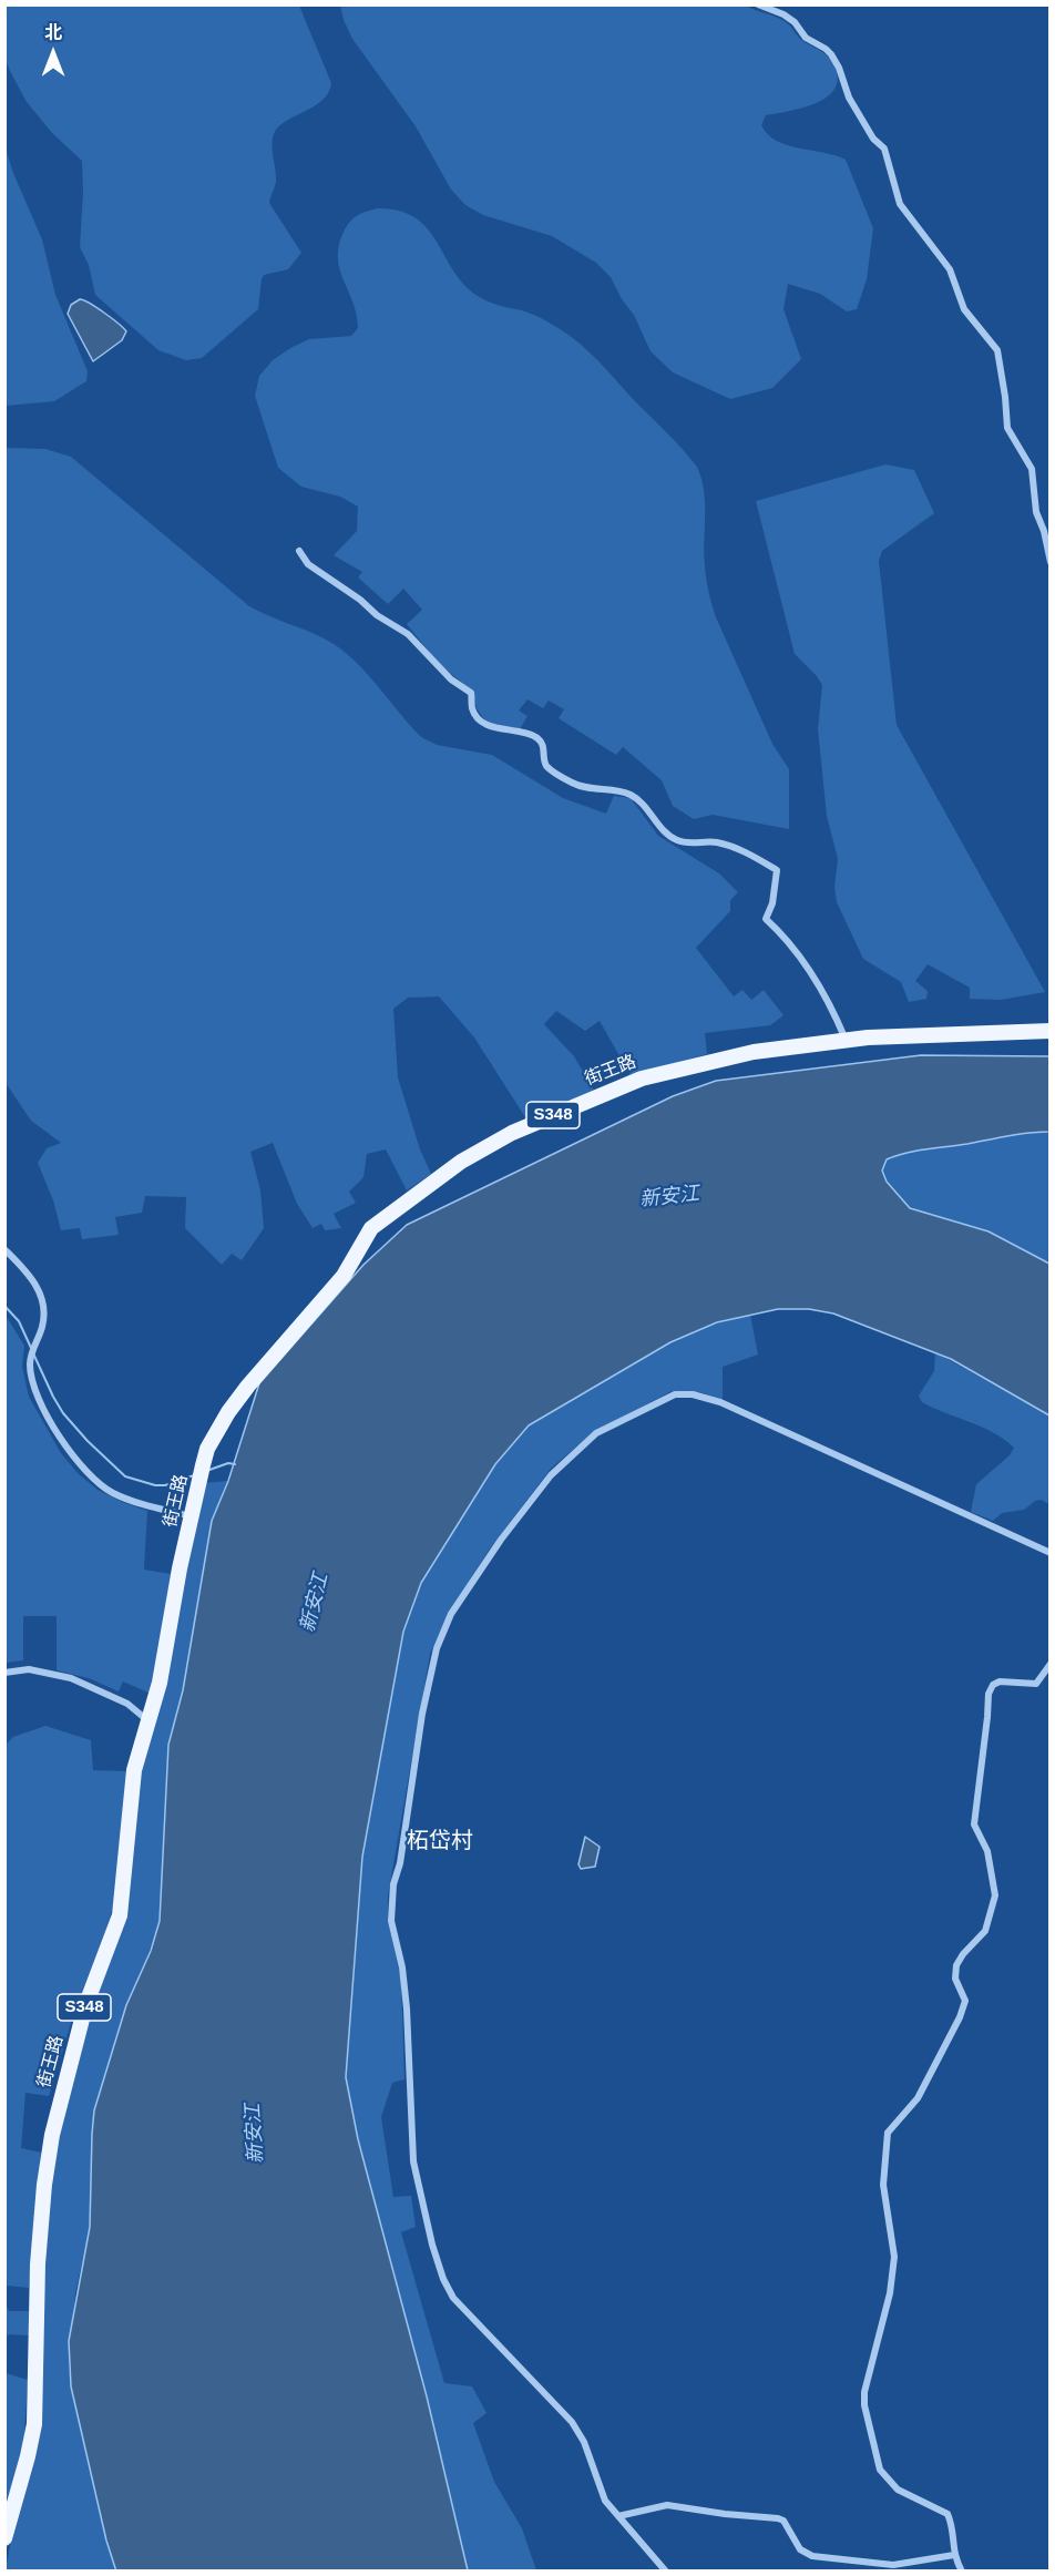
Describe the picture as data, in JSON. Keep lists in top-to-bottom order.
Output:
{
  "streets": {
    "main road": ["街王路", "S348"]
  },
  "districts": ["柘岱村"],
  "water": ["新安江"],
  "north": "top"
}
